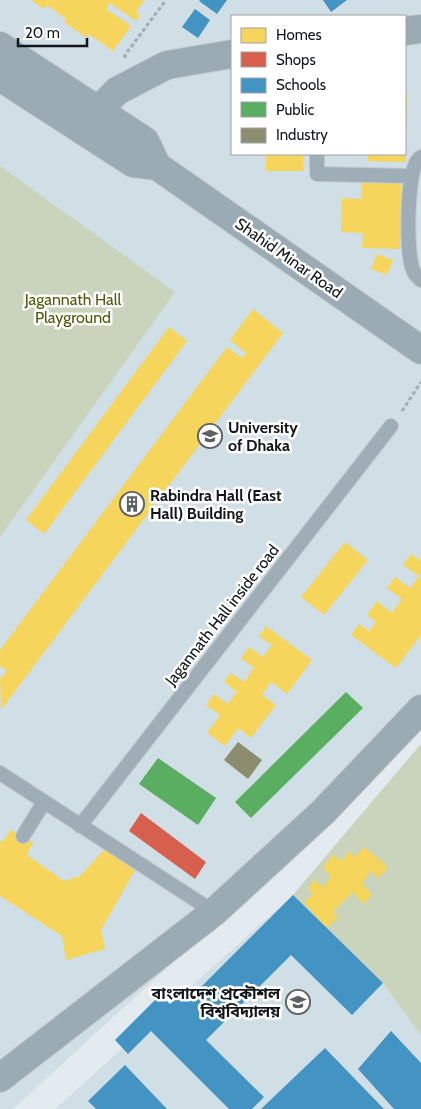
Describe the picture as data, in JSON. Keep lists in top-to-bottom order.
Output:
{
  "streets": {
    "main road": ["Shahid Minar Road"],
    "lane": ["Jagannath Hall inside road"]
  },
  "parks": ["Jagannath Hall Playground"],
  "places": {
    "school or university": ["University of Dhaka", "বাংলাদেশ প্রকৌশল বিশ্ববিদ্যালয়"],
    "building": ["Rabindra Hall (East Hall) Building"]
  },
  "legend": [
    "Homes",
    "Shops",
    "Schools",
    "Public",
    "Industry"
  ],
  "scale_bar": "20 m"
}
